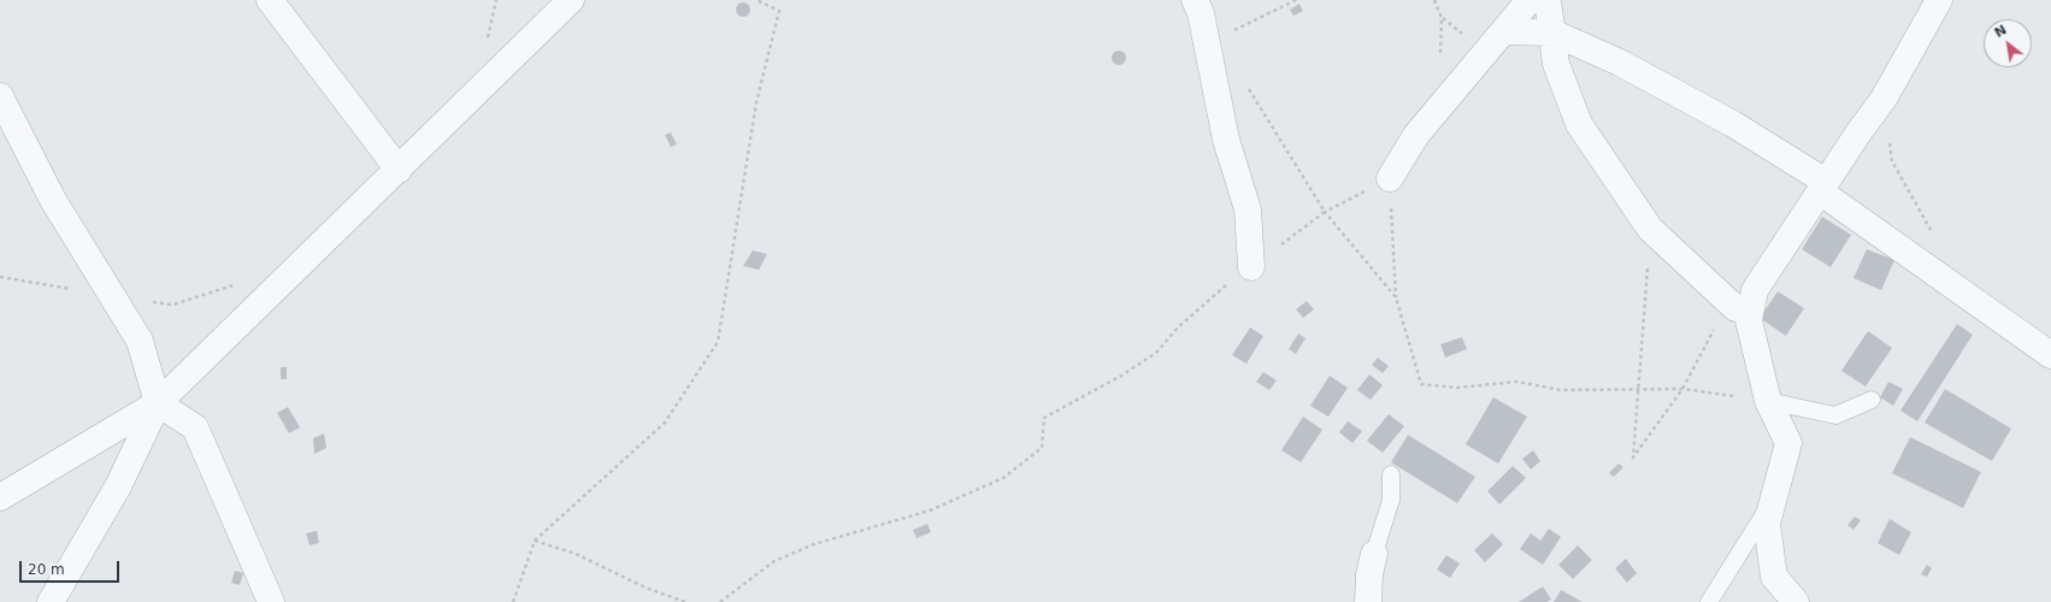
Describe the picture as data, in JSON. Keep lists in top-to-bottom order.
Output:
{
  "scale_bar": "20 m",
  "north": "top left"
}
